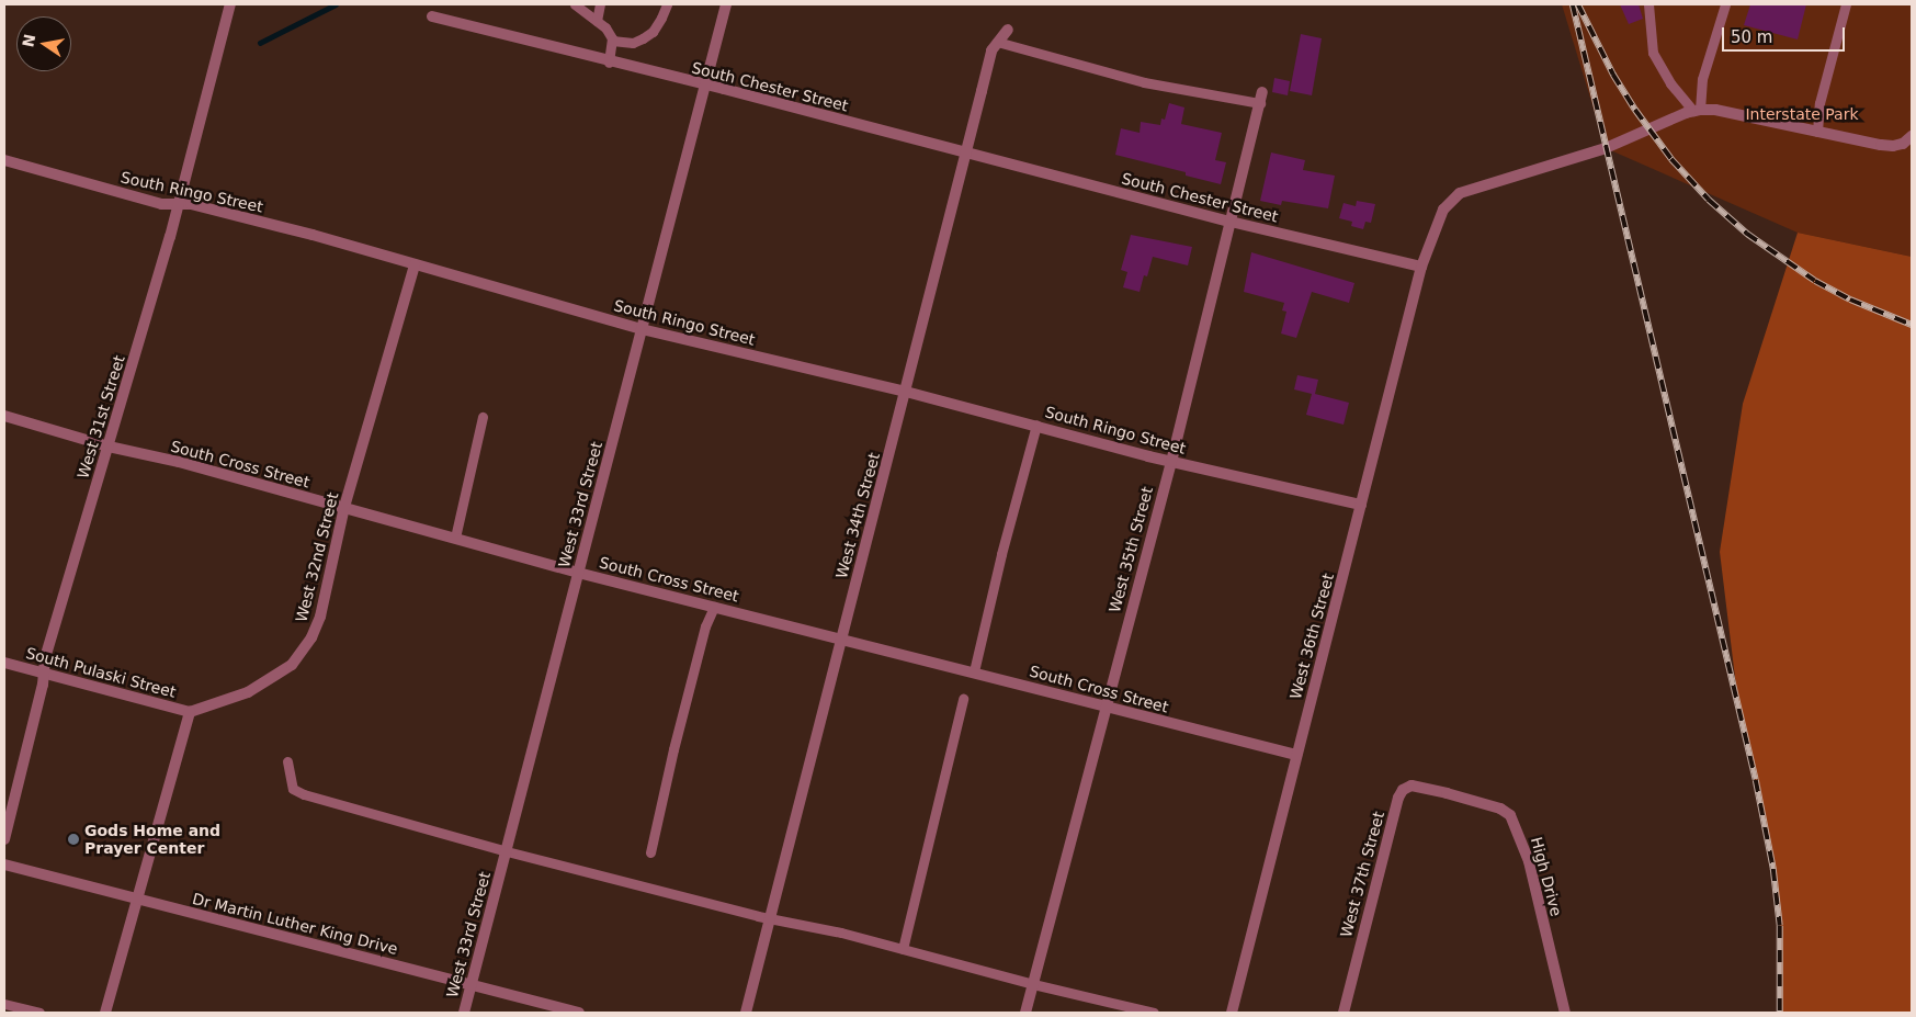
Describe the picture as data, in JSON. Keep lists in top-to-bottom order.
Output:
{
  "streets": {
    "street": [
      "South Chester Street",
      "South Ringo Street",
      "West 31st Street",
      "South Cross Street",
      "West 33rd Street",
      "West 34th Street",
      "West 35th Street",
      "West 32nd Street",
      "West 36th Street",
      "South Pulaski Street",
      "West 37th Street",
      "High Drive",
      "Dr Martin Luther King Drive"
    ]
  },
  "crossings": [
    ["South Chester Street", "West 33rd Street"],
    ["South Chester Street", "West 34th Street"],
    ["South Chester Street", "West 35th Street"],
    ["South Chester Street", "West 36th Street"],
    ["South Ringo Street", "West 31st Street"],
    ["South Ringo Street", "West 33rd Street"],
    ["South Ringo Street", "West 34th Street"],
    ["South Ringo Street", "West 35th Street"],
    ["South Ringo Street", "West 32nd Street"],
    ["South Ringo Street", "West 36th Street"],
    ["West 31st Street", "South Cross Street"],
    ["West 31st Street", "South Pulaski Street"],
    ["South Cross Street", "West 33rd Street"],
    ["South Cross Street", "West 34th Street"],
    ["South Cross Street", "West 35th Street"],
    ["South Cross Street", "West 32nd Street"],
    ["South Cross Street", "West 36th Street"],
    ["West 33rd Street", "Dr Martin Luther King Drive"],
    ["West 32nd Street", "South Pulaski Street"],
    ["West 37th Street", "High Drive"]
  ],
  "parks": ["Interstate Park"],
  "places": ["Gods Home and Prayer Center"],
  "scale_bar": "50 m",
  "north": "left"
}
